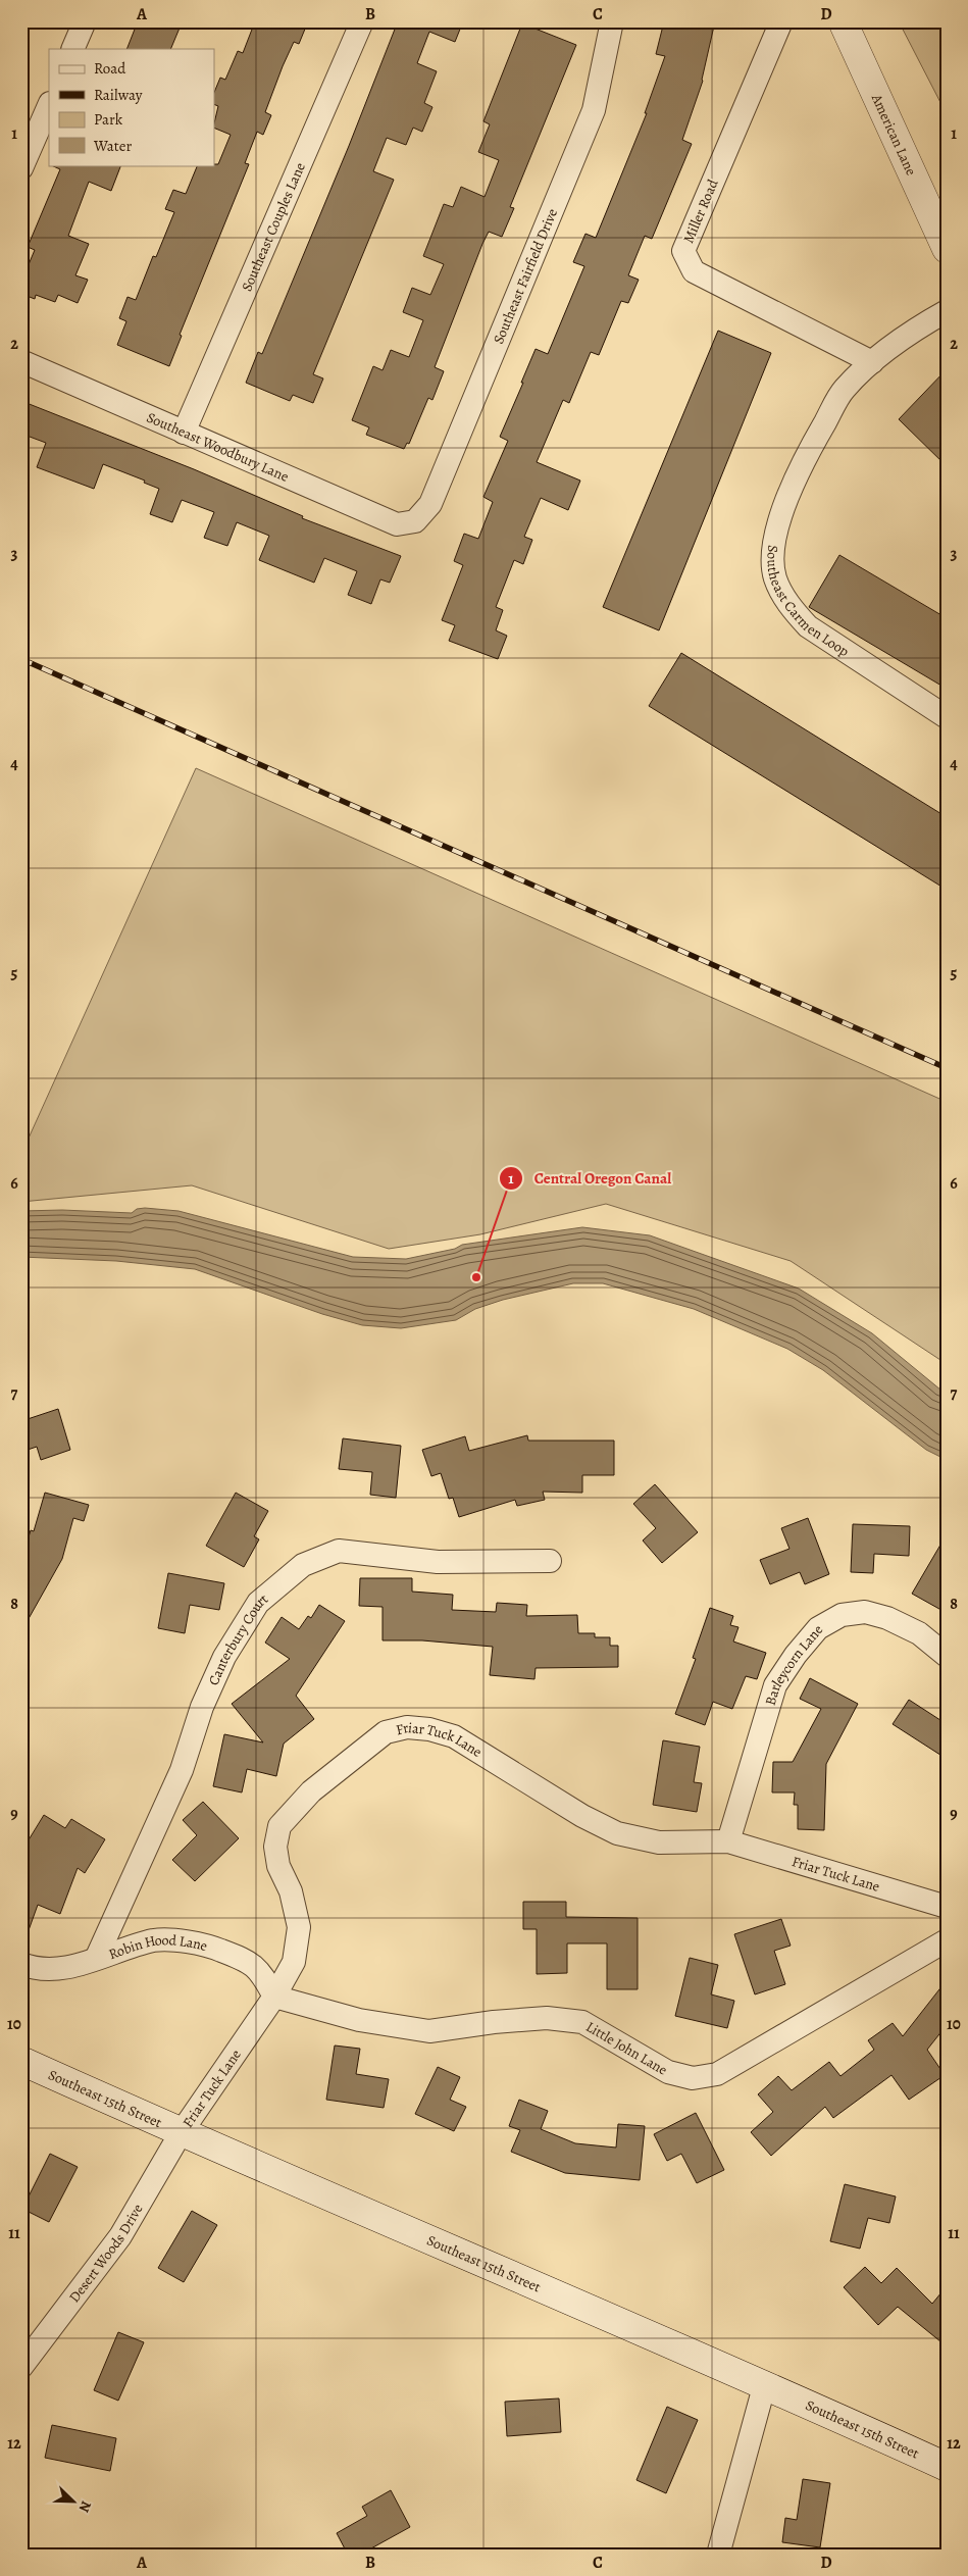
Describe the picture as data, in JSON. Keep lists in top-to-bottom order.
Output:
{
  "streets": {
    "main road": ["American Lane", "Southeast 15th Street"],
    "street": [
      "Miller Road",
      "Southeast Couples Lane",
      "Southeast Fairfield Drive",
      "Southeast Woodbury Lane",
      "Southeast Carmen Loop",
      "Canterbury Court",
      "Barleycorn Lane",
      "Friar Tuck Lane",
      "Robin Hood Lane",
      "Little John Lane",
      "Desert Woods Drive"
    ]
  },
  "crossings": [
    ["Miller Road", "Southeast Carmen Loop"],
    ["Southeast Couples Lane", "Southeast Woodbury Lane"],
    ["Southeast Fairfield Drive", "Southeast Woodbury Lane"],
    ["Canterbury Court", "Robin Hood Lane"],
    ["Barleycorn Lane", "Friar Tuck Lane"],
    ["Friar Tuck Lane", "Robin Hood Lane"],
    ["Friar Tuck Lane", "Little John Lane"],
    ["Friar Tuck Lane", "Southeast 15th Street"],
    ["Friar Tuck Lane", "Desert Woods Drive"],
    ["Robin Hood Lane", "Little John Lane"],
    ["Southeast 15th Street", "Desert Woods Drive"]
  ],
  "places": ["Central Oregon Canal"],
  "legend": [
    "Road",
    "Railway",
    "Park",
    "Water"
  ],
  "north": "bottom right",
  "grid": {
    "columns": [
      "A",
      "B",
      "C",
      "D"
    ],
    "rows": [
      "1",
      "2",
      "3",
      "4",
      "5",
      "6",
      "7",
      "8",
      "9",
      "10",
      "11",
      "12"
    ]
  }
}
